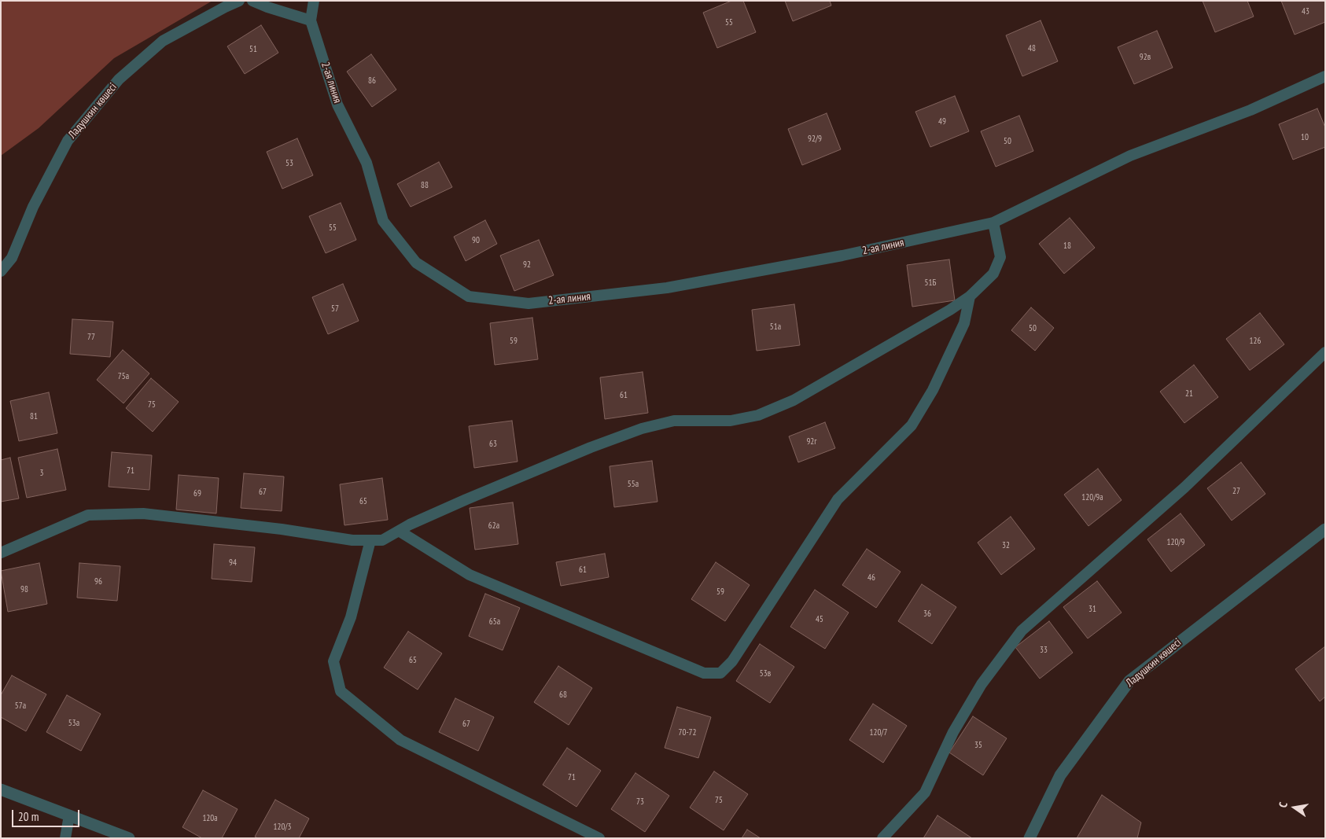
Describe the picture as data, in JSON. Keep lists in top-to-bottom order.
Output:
{
  "streets": {
    "street": ["Ладушкин көшесі"],
    "lane": ["2-ая линия"]
  },
  "house_numbers": [
    "43",
    "55",
    "48",
    "51",
    "92в",
    "86",
    "49",
    "10",
    "92/9",
    "50",
    "53",
    "88",
    "55",
    "90",
    "18",
    "92",
    "51Б",
    "57",
    "51а",
    "50",
    "77",
    "59",
    "126",
    "75а",
    "21",
    "61",
    "75",
    "81",
    "92г",
    "63",
    "71",
    "3",
    "55а",
    "27",
    "67",
    "69",
    "120/9а",
    "65",
    "62а",
    "120/9",
    "32",
    "94",
    "61",
    "46",
    "96",
    "98",
    "59",
    "31",
    "36",
    "45",
    "65а",
    "33",
    "65",
    "53в",
    "68",
    "57а",
    "53а",
    "67",
    "70-72",
    "120/7",
    "35",
    "71",
    "75",
    "73",
    "120а",
    "120/3"
  ],
  "scale_bar": "20 m",
  "north": "left"
}
